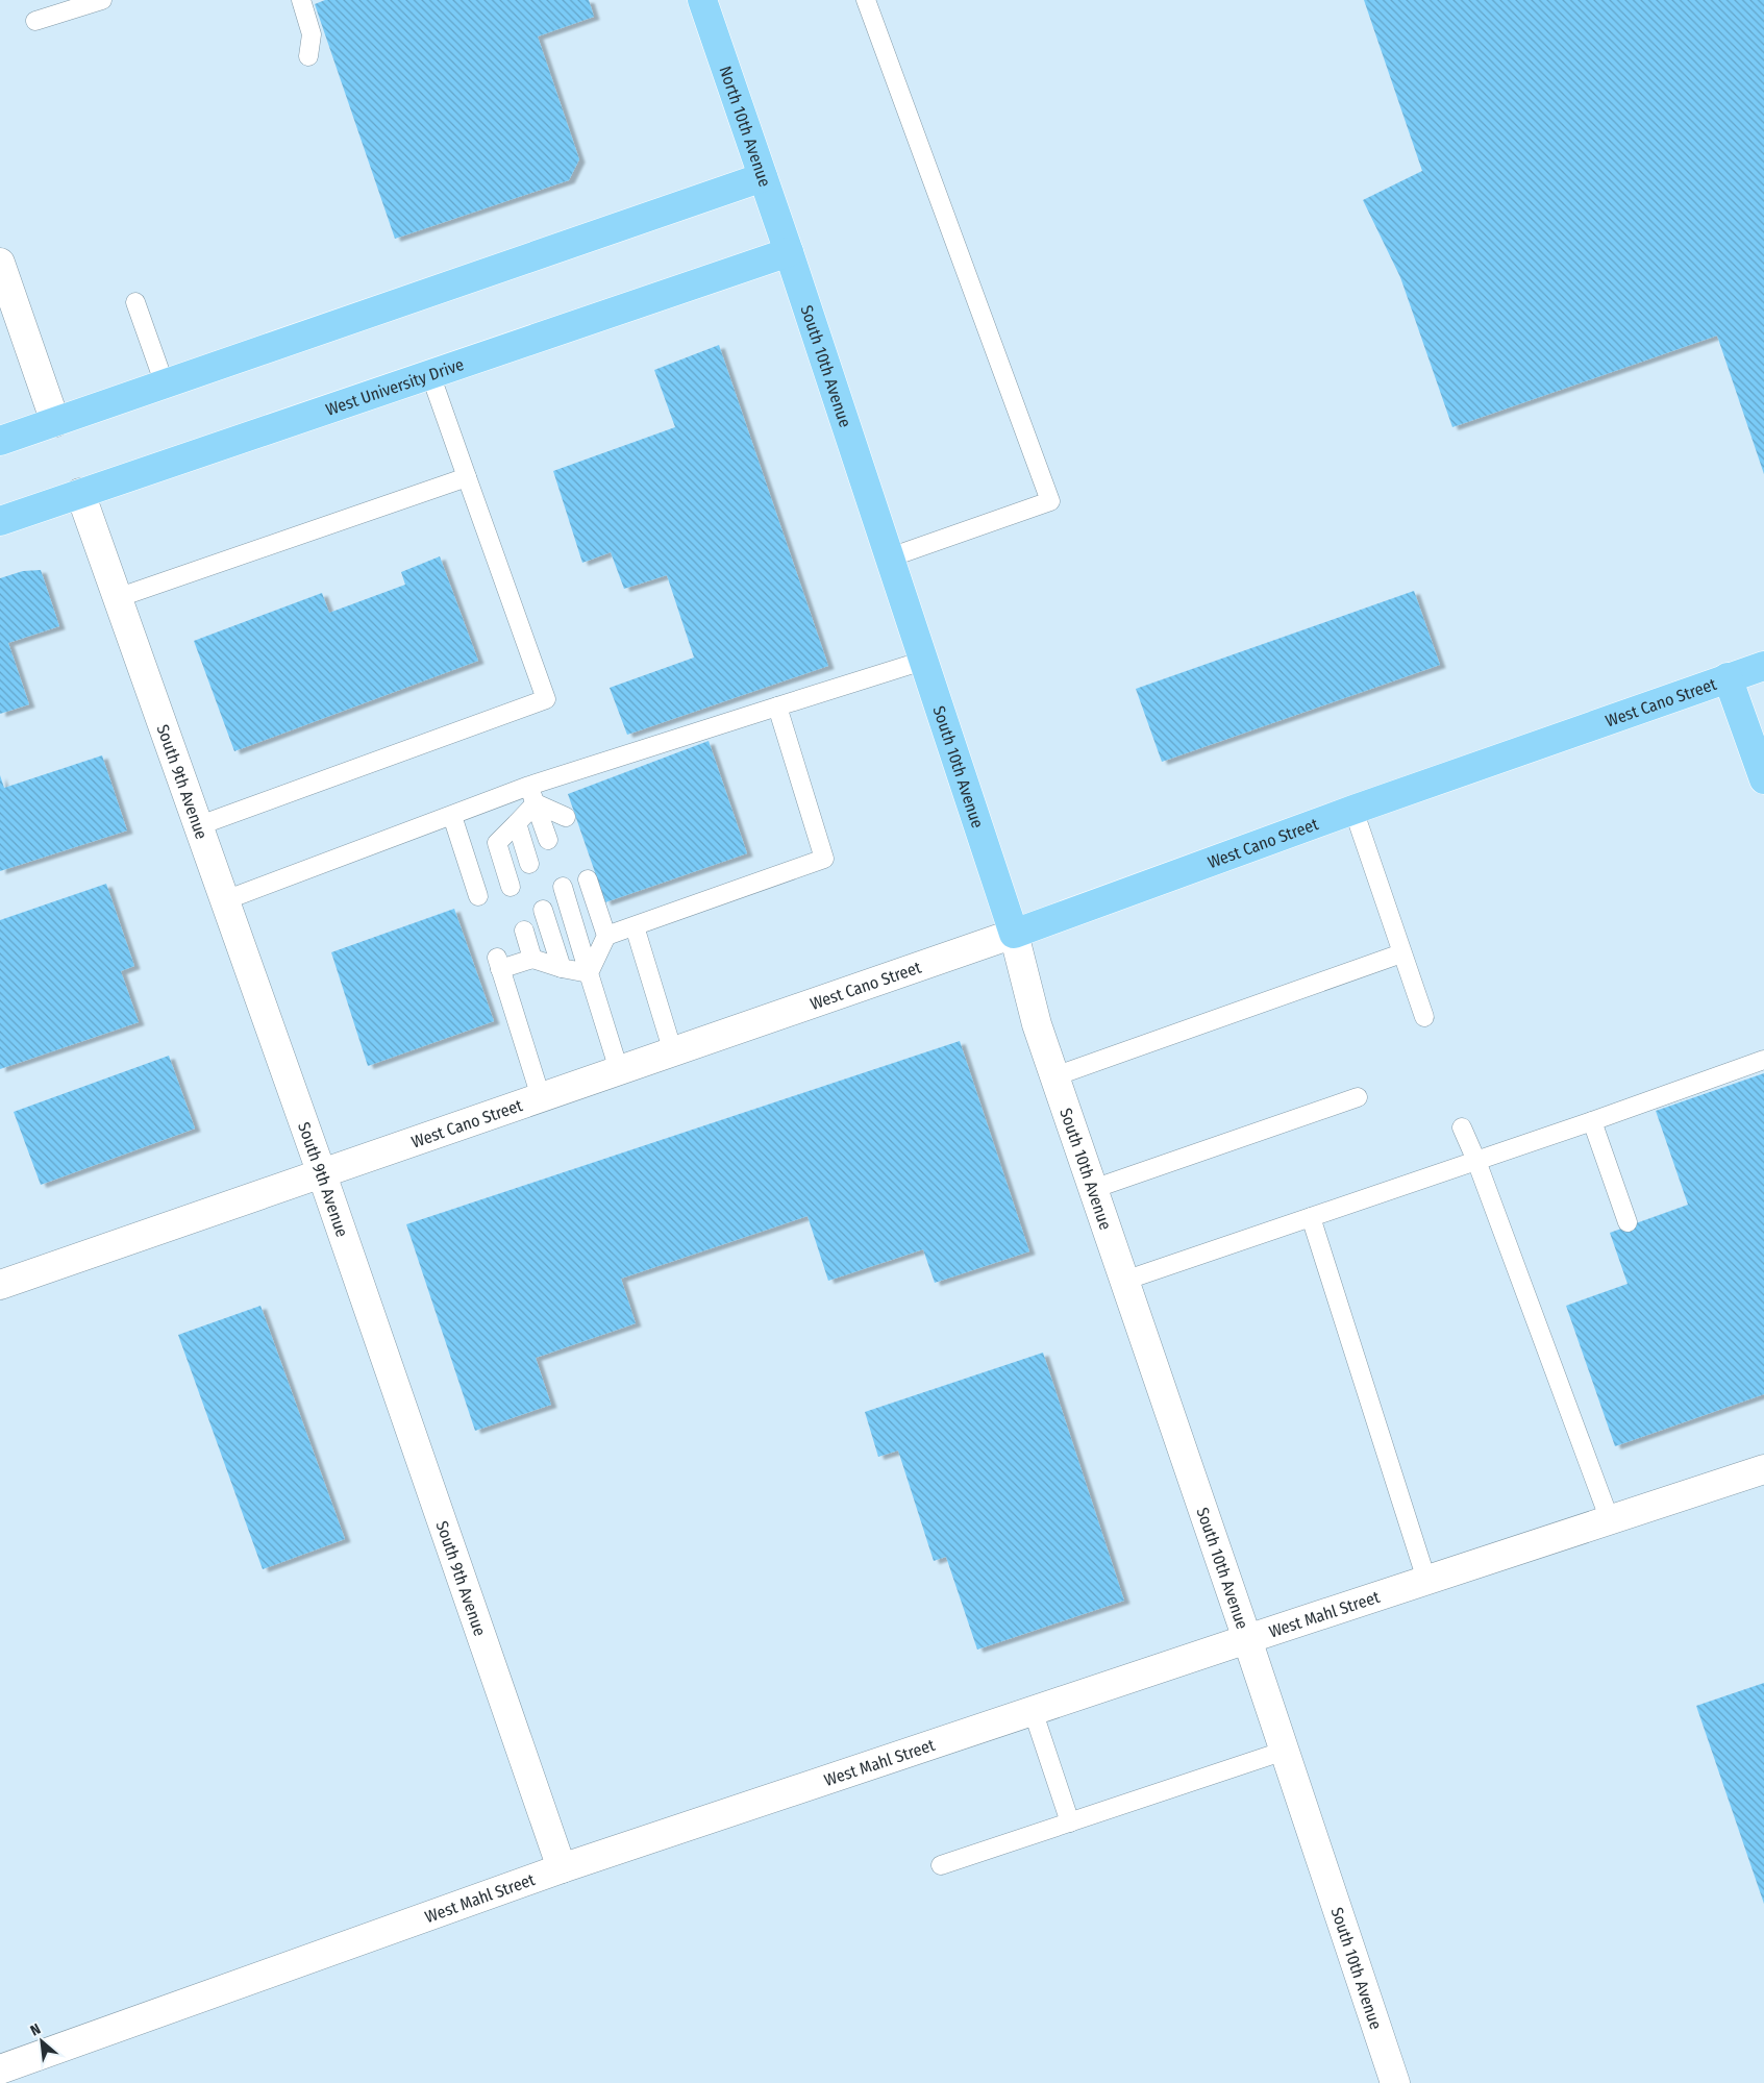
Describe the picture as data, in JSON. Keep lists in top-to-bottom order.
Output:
{
  "streets": {
    "main road": [
      "North 10th Avenue",
      "South 10th Avenue",
      "West University Drive",
      "West Cano Street"
    ],
    "street": ["South 9th Avenue", "West Mahl Street"]
  },
  "crossings": [
    ["North 10th Avenue", "South 10th Avenue"],
    ["North 10th Avenue", "West University Drive"],
    ["South 10th Avenue", "West University Drive"],
    ["South 10th Avenue", "West Cano Street"],
    ["South 10th Avenue", "West Mahl Street"],
    ["West University Drive", "South 9th Avenue"],
    ["West Cano Street", "South 9th Avenue"],
    ["South 9th Avenue", "West Mahl Street"]
  ],
  "north": "top left"
}
